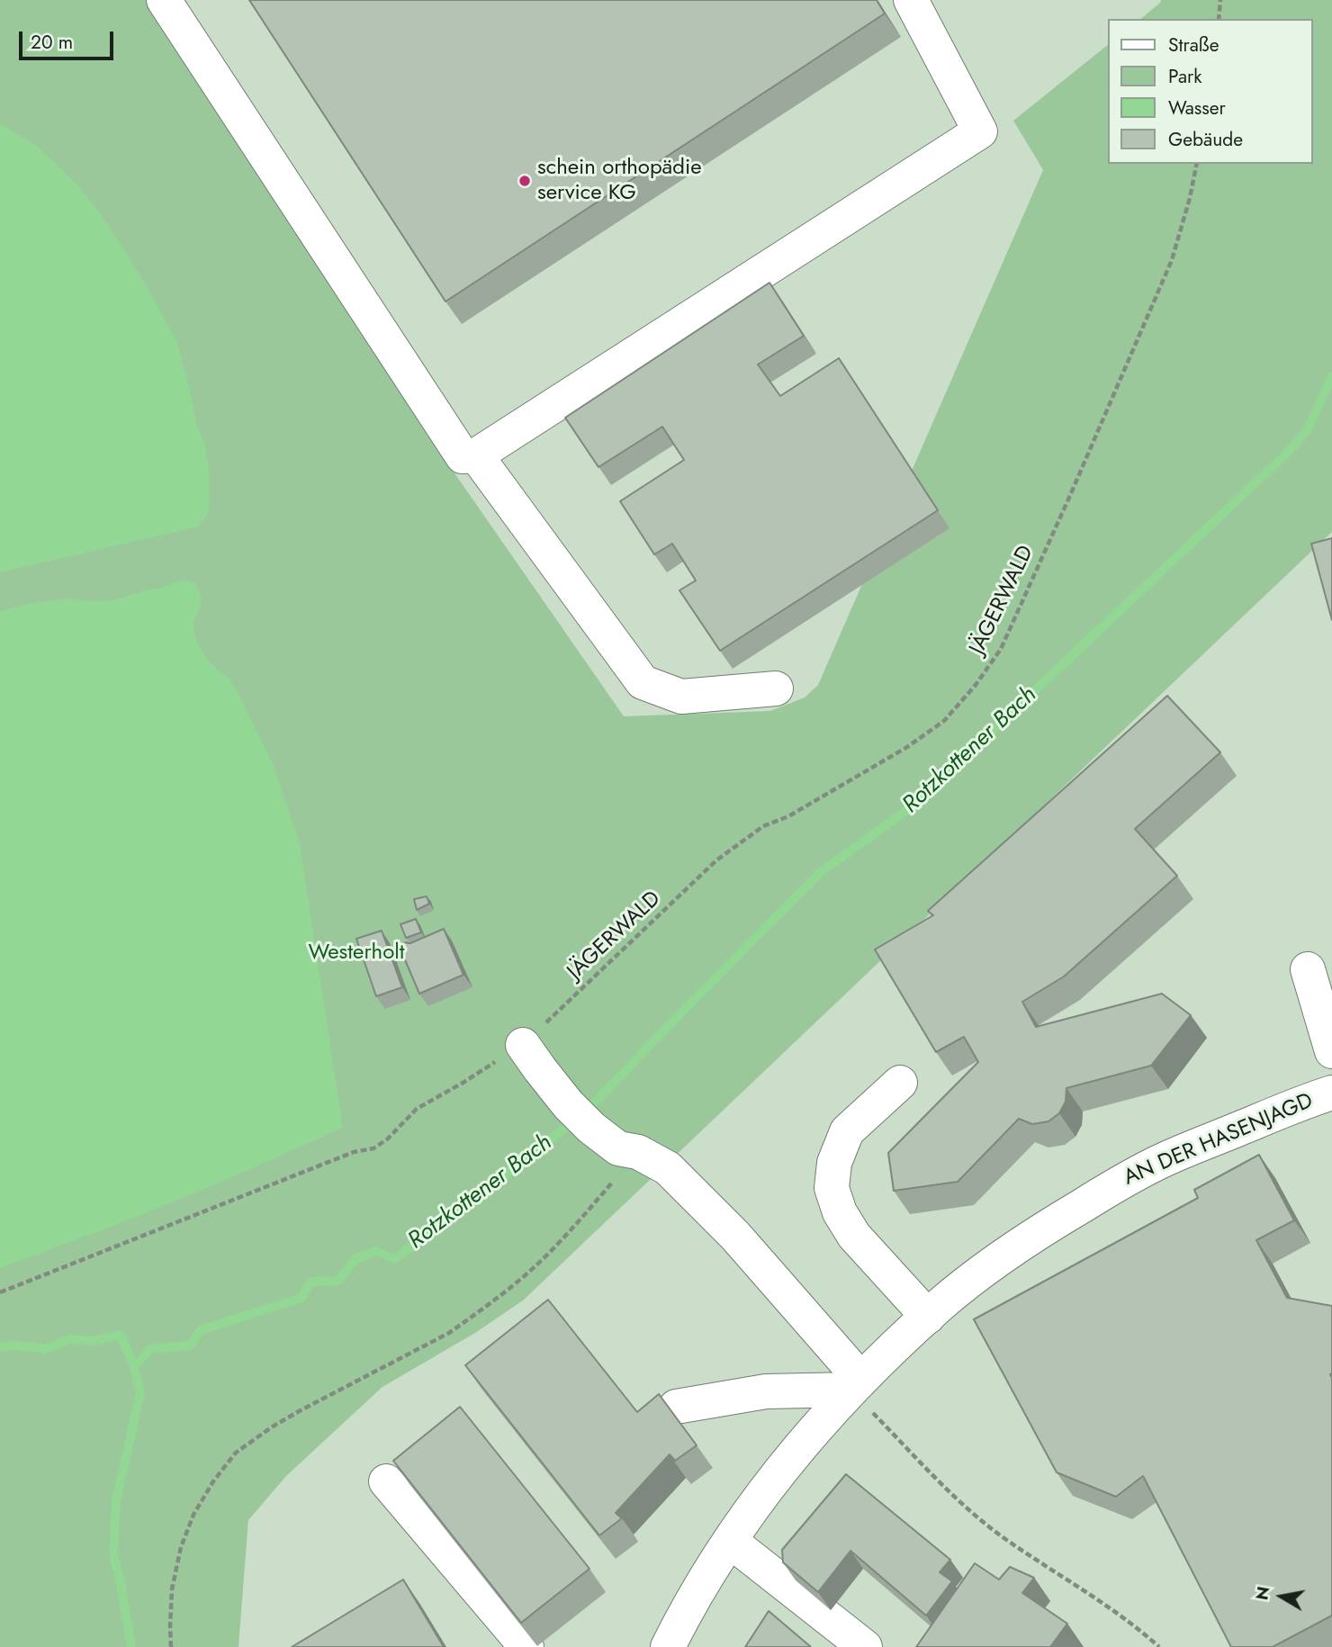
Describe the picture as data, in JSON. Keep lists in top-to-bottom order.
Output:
{
  "streets": {
    "street": ["AN DER HASENJAGD"],
    "path": ["JÄGERWALD"]
  },
  "water": ["Rotzkottener Bach"],
  "parks": ["Westerholt"],
  "places": ["schein orthopädie service KG"],
  "legend": [
    "Straße",
    "Park",
    "Wasser",
    "Gebäude"
  ],
  "scale_bar": "20 m",
  "north": "left"
}
